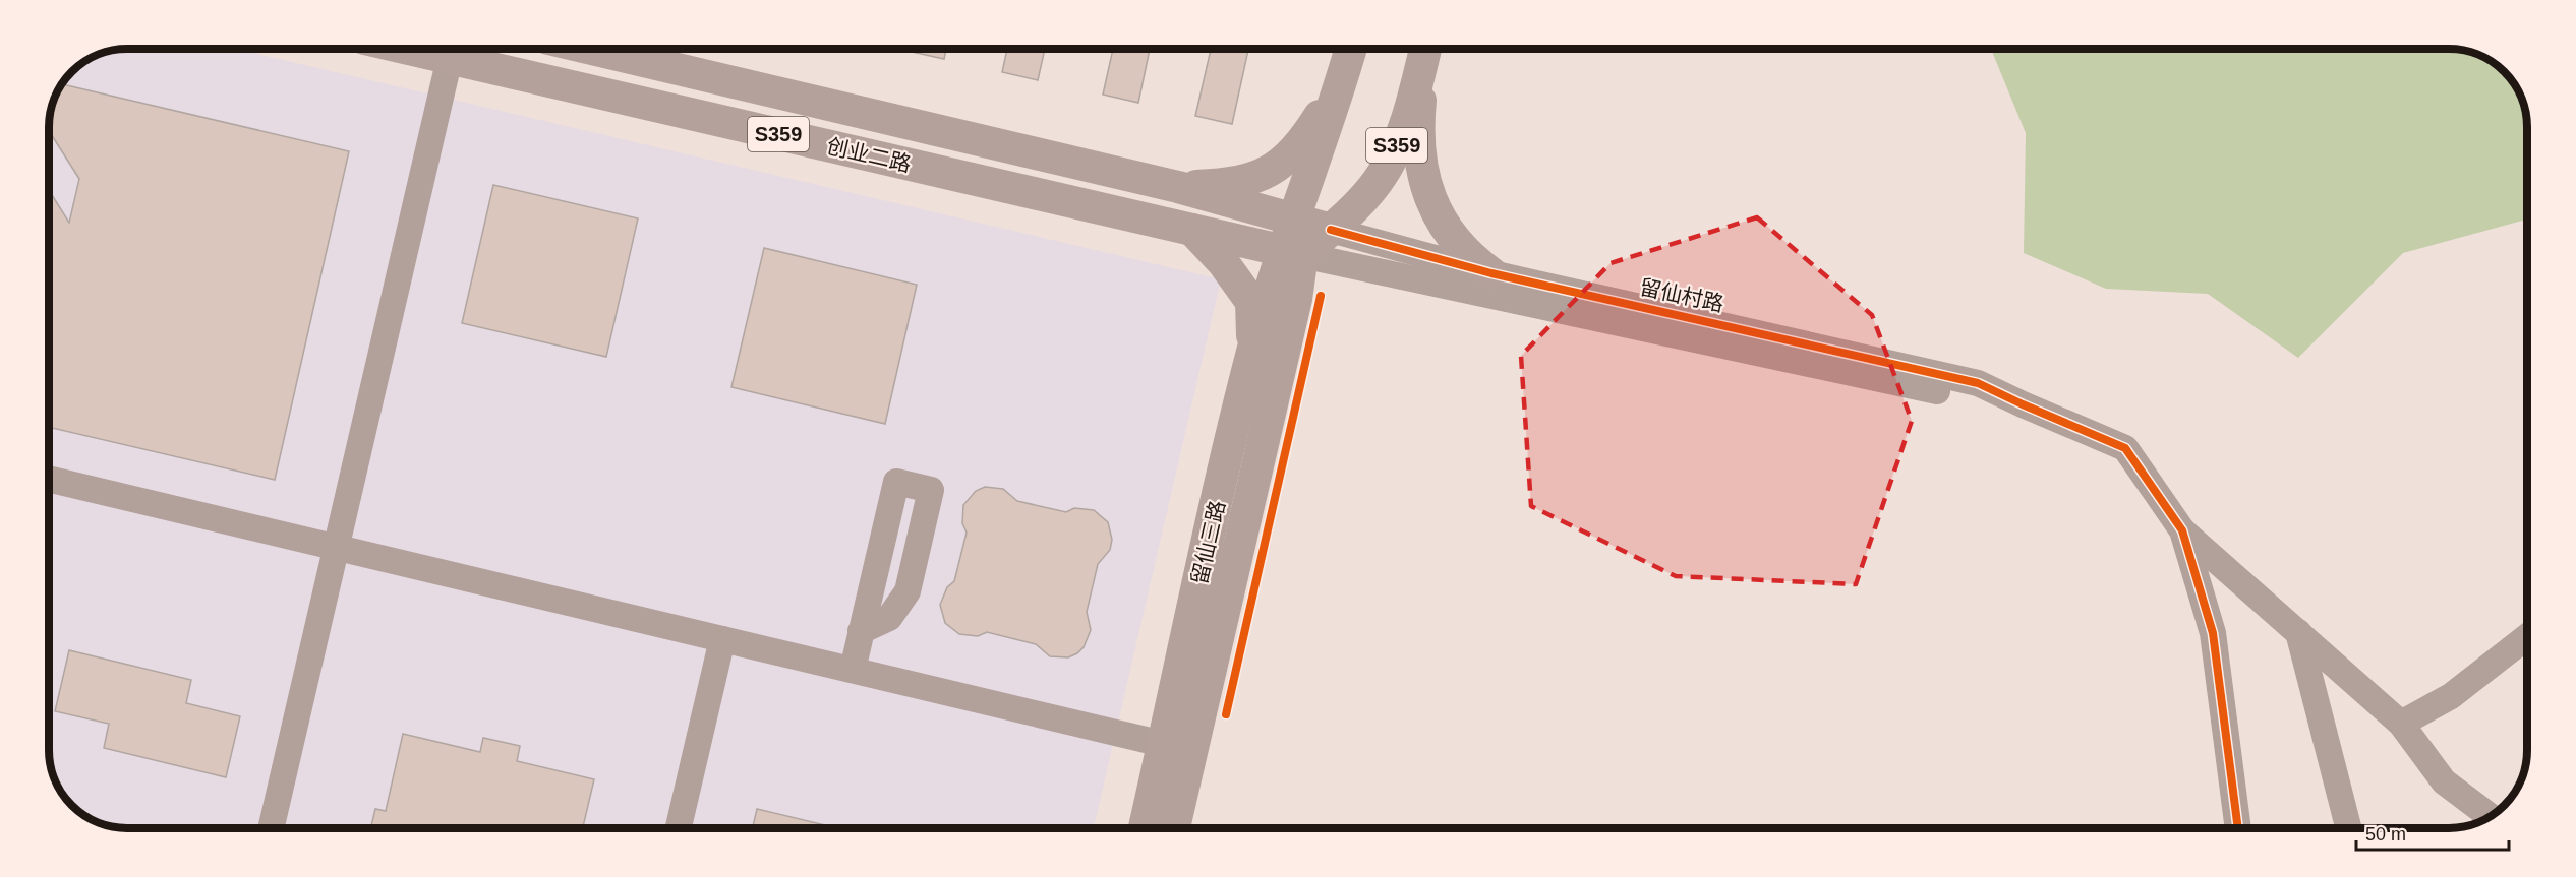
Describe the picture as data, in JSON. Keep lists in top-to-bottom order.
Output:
{
  "streets": {
    "main road": ["S359", "创业二路", "留仙三路"],
    "street": ["留仙村路"]
  },
  "crossings": [
    ["S359", "创业二路"],
    ["S359", "留仙村路"],
    ["S359", "留仙三路"],
    ["创业二路", "留仙村路"],
    ["创业二路", "留仙三路"],
    ["留仙村路", "留仙三路"]
  ],
  "scale_bar": "50 m"
}
